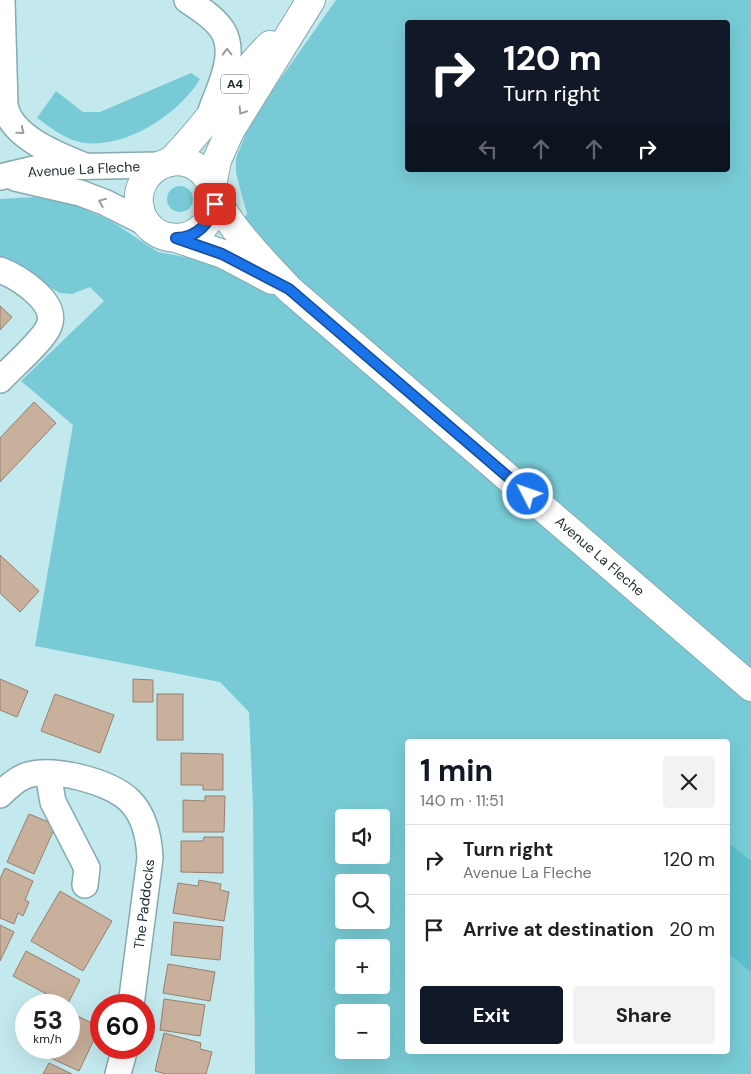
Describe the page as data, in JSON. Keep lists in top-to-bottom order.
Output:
{
  "streets": {
    "main road": ["A4", "Avenue La Fleche"],
    "street": ["The Paddocks"]
  },
  "crossings": [
    ["A4", "Avenue La Fleche"]
  ],
  "page": {
    "turn": ["120 m", "Turn right"],
    "heading": ["1 min", "140 m · 11:51"],
    "map_buttons": ["+", "−"],
    "list": [
      {
        "name": "Turn right",
        "note": "Avenue La Fleche",
        "value": "120 m"
      },
      {
        "name": "Arrive at destination",
        "value": "20 m"
      }
    ],
    "buttons": ["Exit", "Share"],
    "speed": "53 km/h",
    "limit": "60"
  }
}
